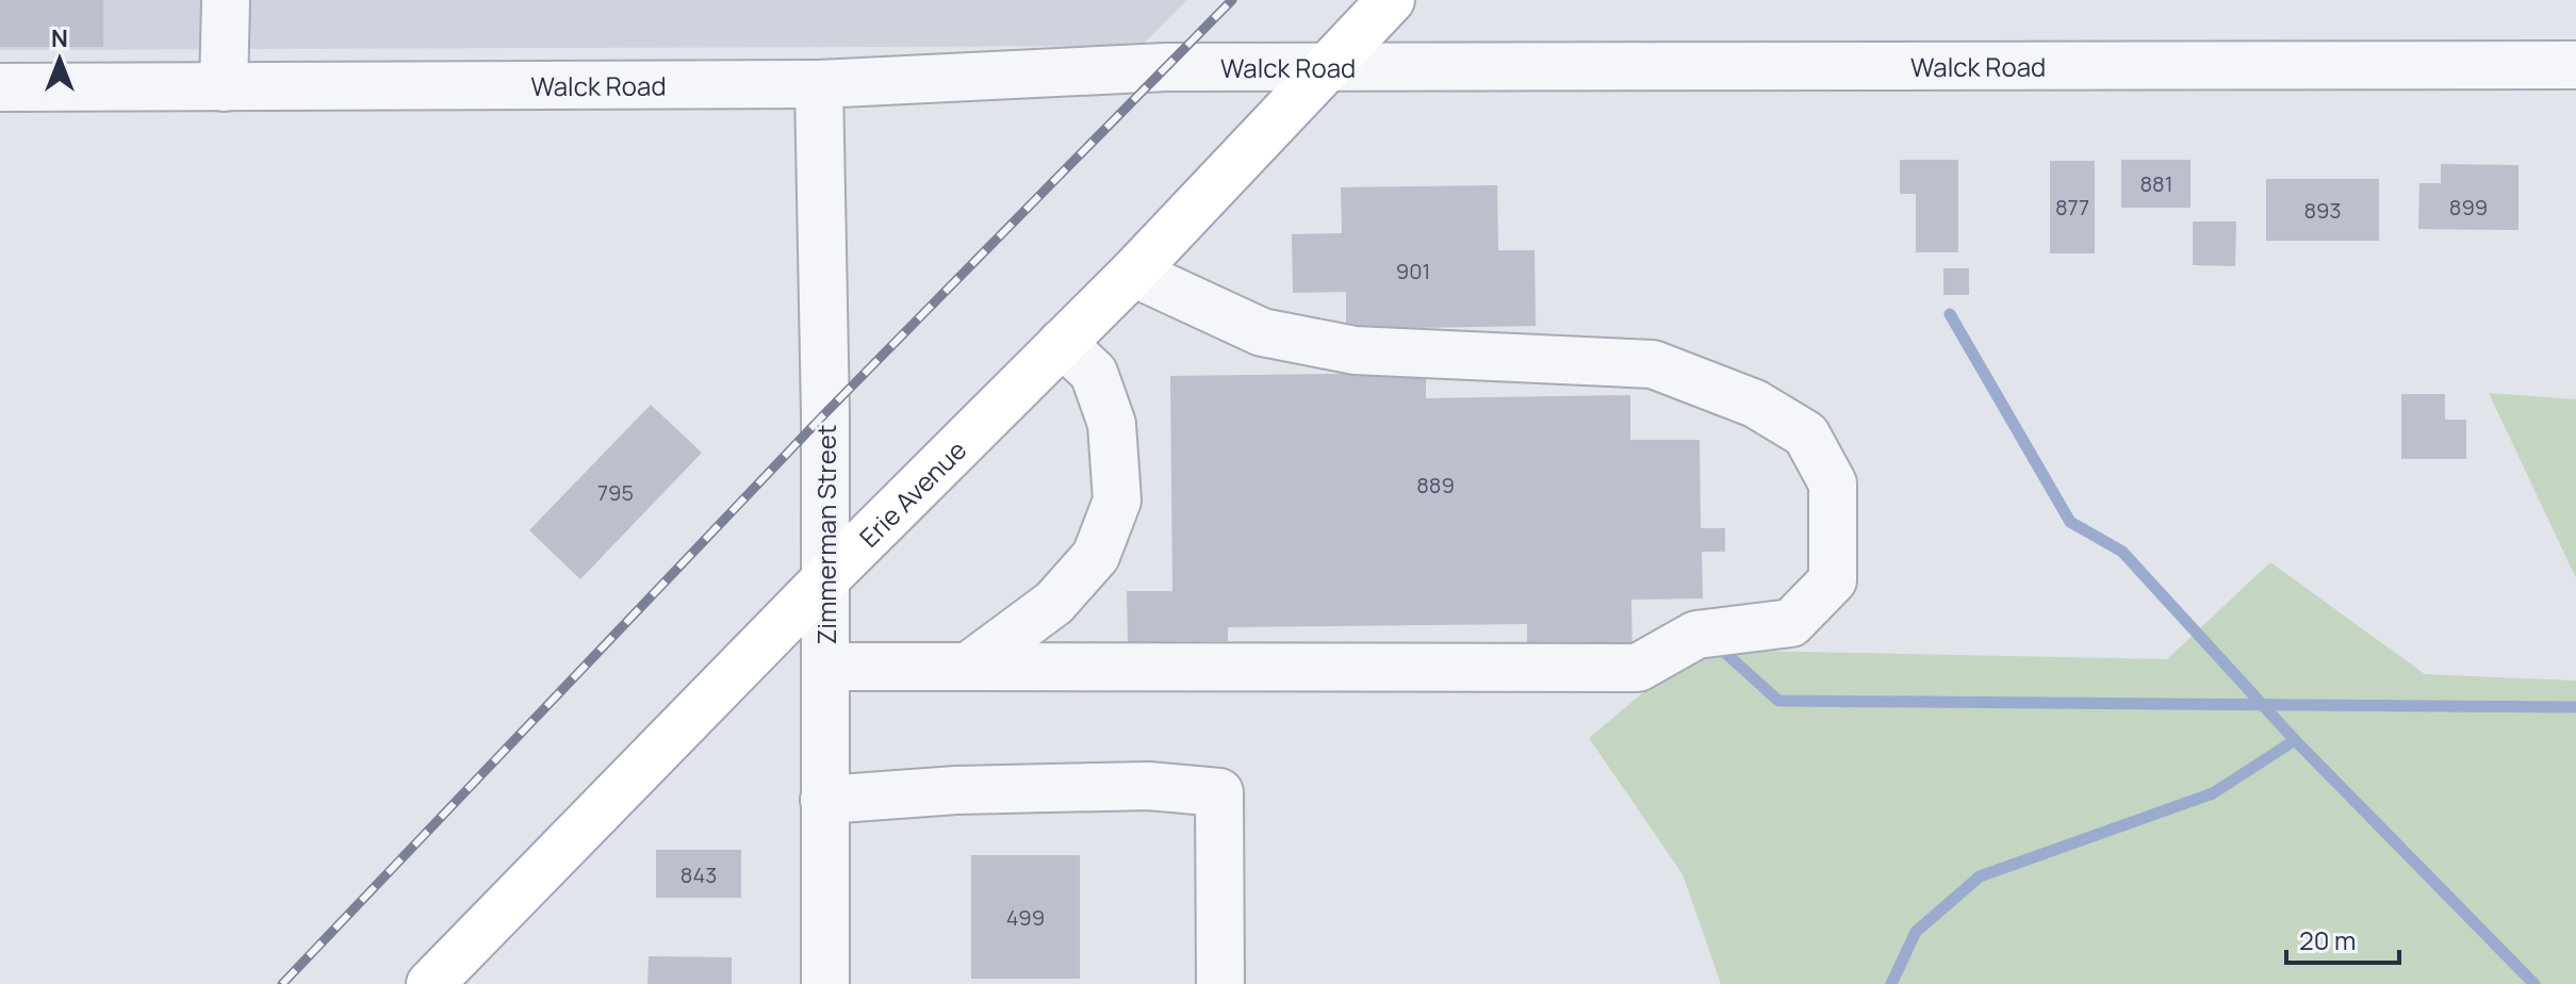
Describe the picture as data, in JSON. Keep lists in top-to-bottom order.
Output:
{
  "streets": {
    "main road": ["Erie Avenue"],
    "street": ["Walck Road", "Zimmerman Street"]
  },
  "crossings": [
    ["Walck Road", "Erie Avenue"],
    ["Walck Road", "Zimmerman Street"],
    ["Erie Avenue", "Zimmerman Street"]
  ],
  "house_numbers": [
    "881",
    "877",
    "899",
    "893",
    "901",
    "889",
    "795",
    "843",
    "499"
  ],
  "scale_bar": "20 m",
  "north": "top"
}
